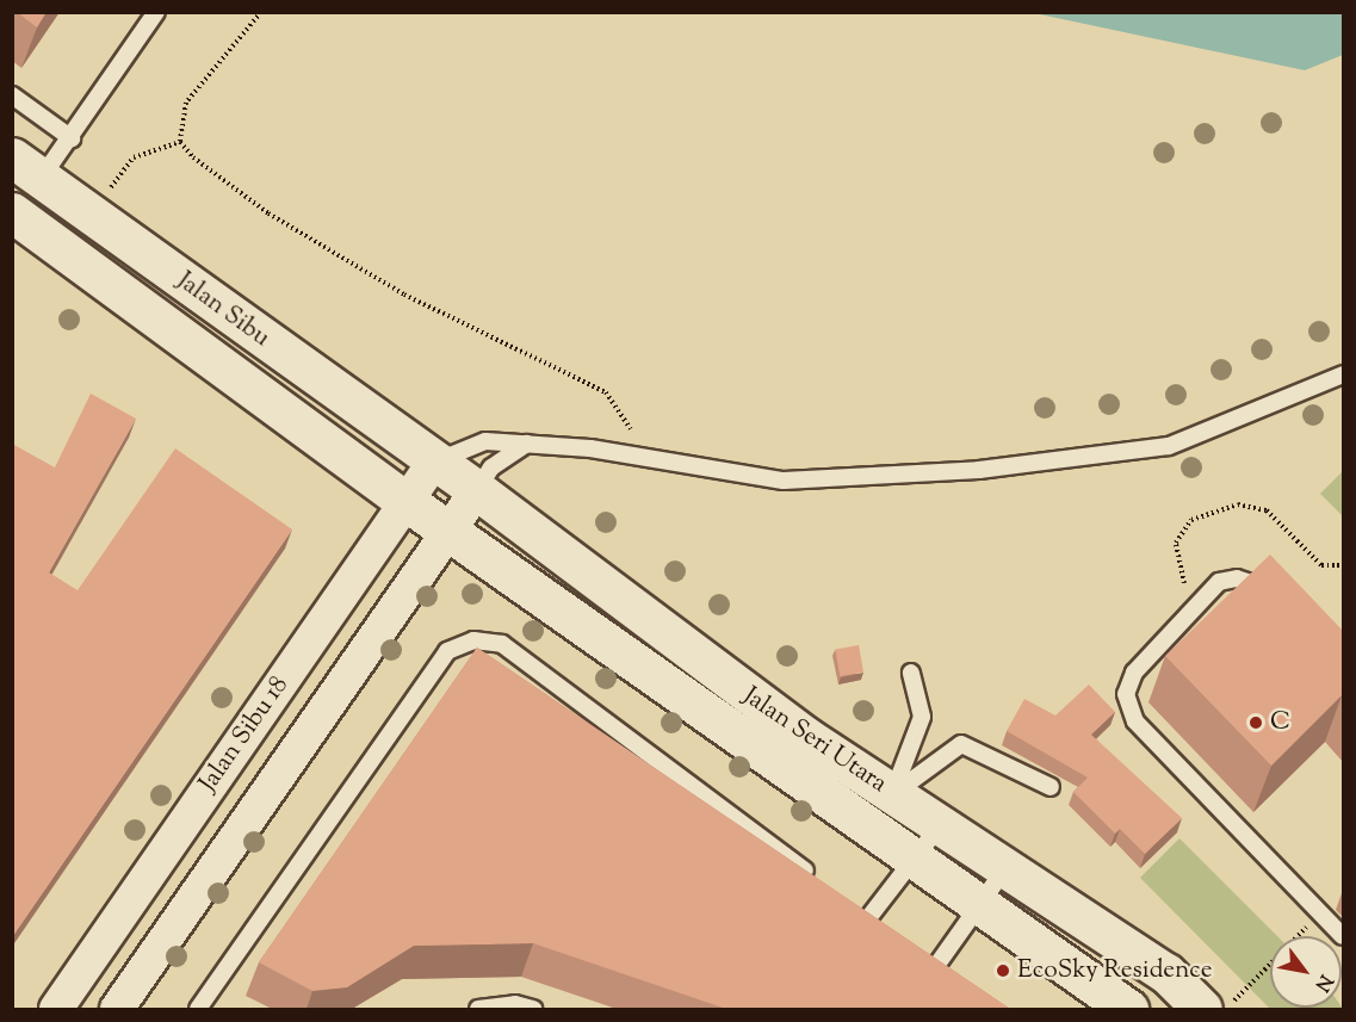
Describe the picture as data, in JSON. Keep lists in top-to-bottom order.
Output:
{
  "streets": {
    "street": ["Jalan Sibu", "Jalan Sibu 18", "Jalan Seri Utara"]
  },
  "crossings": [
    ["Jalan Sibu", "Jalan Sibu 18"],
    ["Jalan Sibu", "Jalan Seri Utara"],
    ["Jalan Sibu 18", "Jalan Seri Utara"]
  ],
  "places": ["C", "EcoSky Residence"],
  "north": "bottom right"
}
